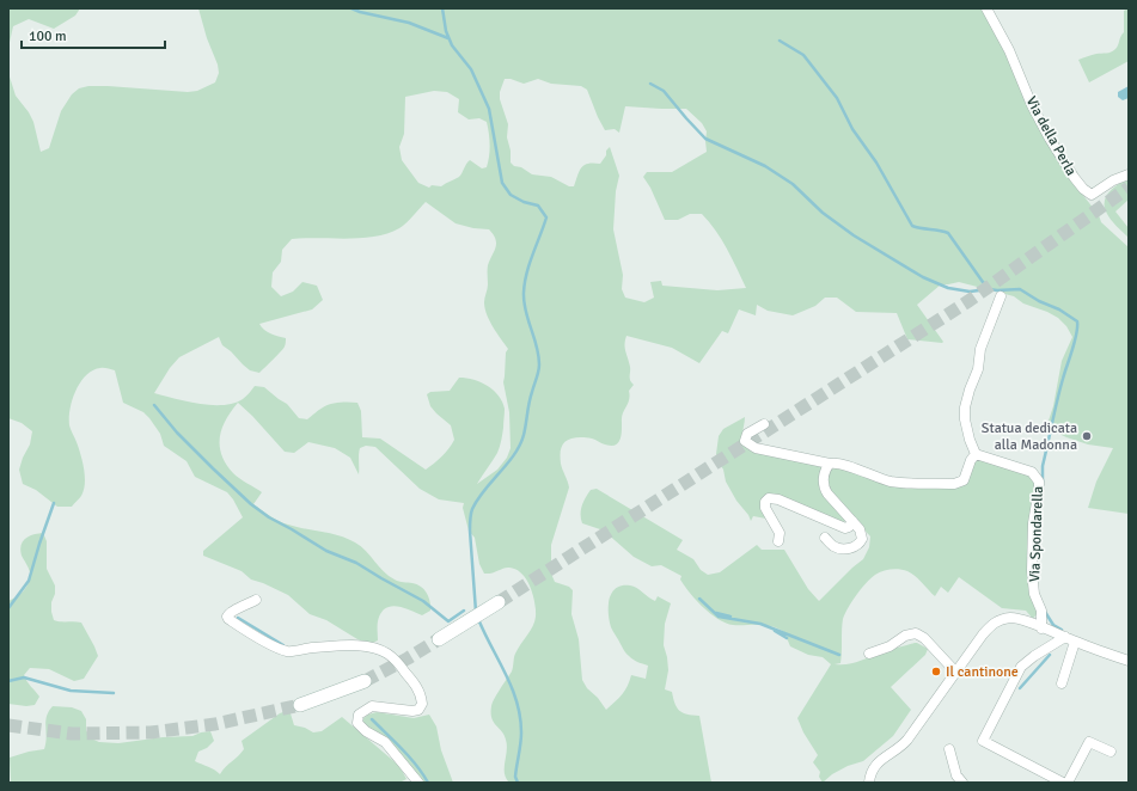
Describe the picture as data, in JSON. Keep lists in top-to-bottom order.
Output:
{
  "streets": {
    "street": ["Via della Perla", "Via Spondarella"]
  },
  "places": ["Statua dedicata alla Madonna", "Il cantinone"],
  "scale_bar": "100 m"
}
